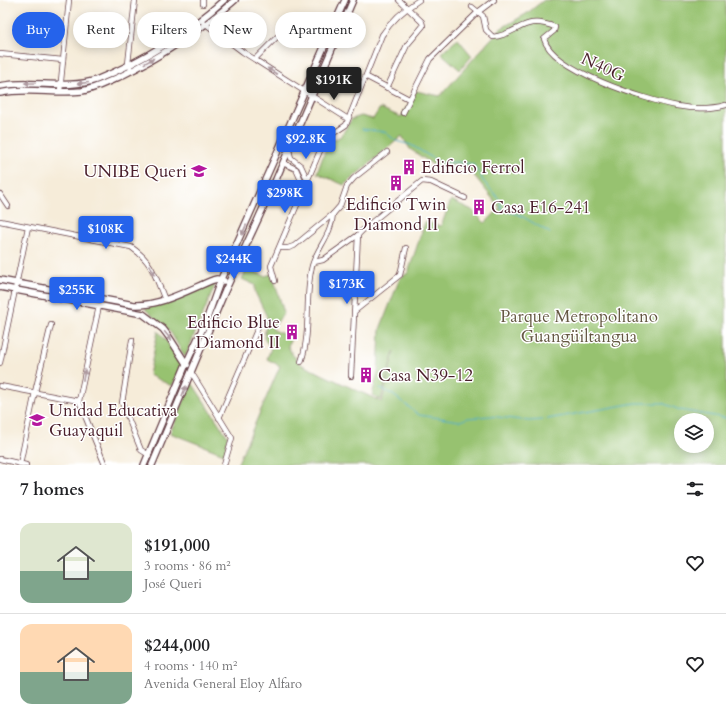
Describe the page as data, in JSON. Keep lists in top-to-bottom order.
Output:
{
  "streets": {
    "street": ["N40G"]
  },
  "parks": ["Parque Metropolitano Guangüiltangua"],
  "places": {
    "building": [
      "Edificio Ferrol",
      "Edificio Twin Diamond II",
      "Casa E16-241",
      "Edificio Blue Diamond II",
      "Casa N39-12"
    ],
    "school or university": ["UNIBE Queri", "Unidad Educativa Guayaquil"]
  },
  "page": {
    "chip": [
      "Buy",
      "Rent",
      "Filters",
      "New",
      "Apartment"
    ],
    "price": [
      "$191K",
      "$92.8K",
      "$298K",
      "$108K",
      "$244K",
      "$173K",
      "$255K"
    ],
    "heading": "7 homes",
    "list": [
      {
        "name": "$191,000",
        "note": "3 rooms · 86 m² · José Queri"
      },
      {
        "name": "$244,000",
        "note": "4 rooms · 140 m² · Avenida General Eloy Alfaro"
      }
    ]
  }
}
